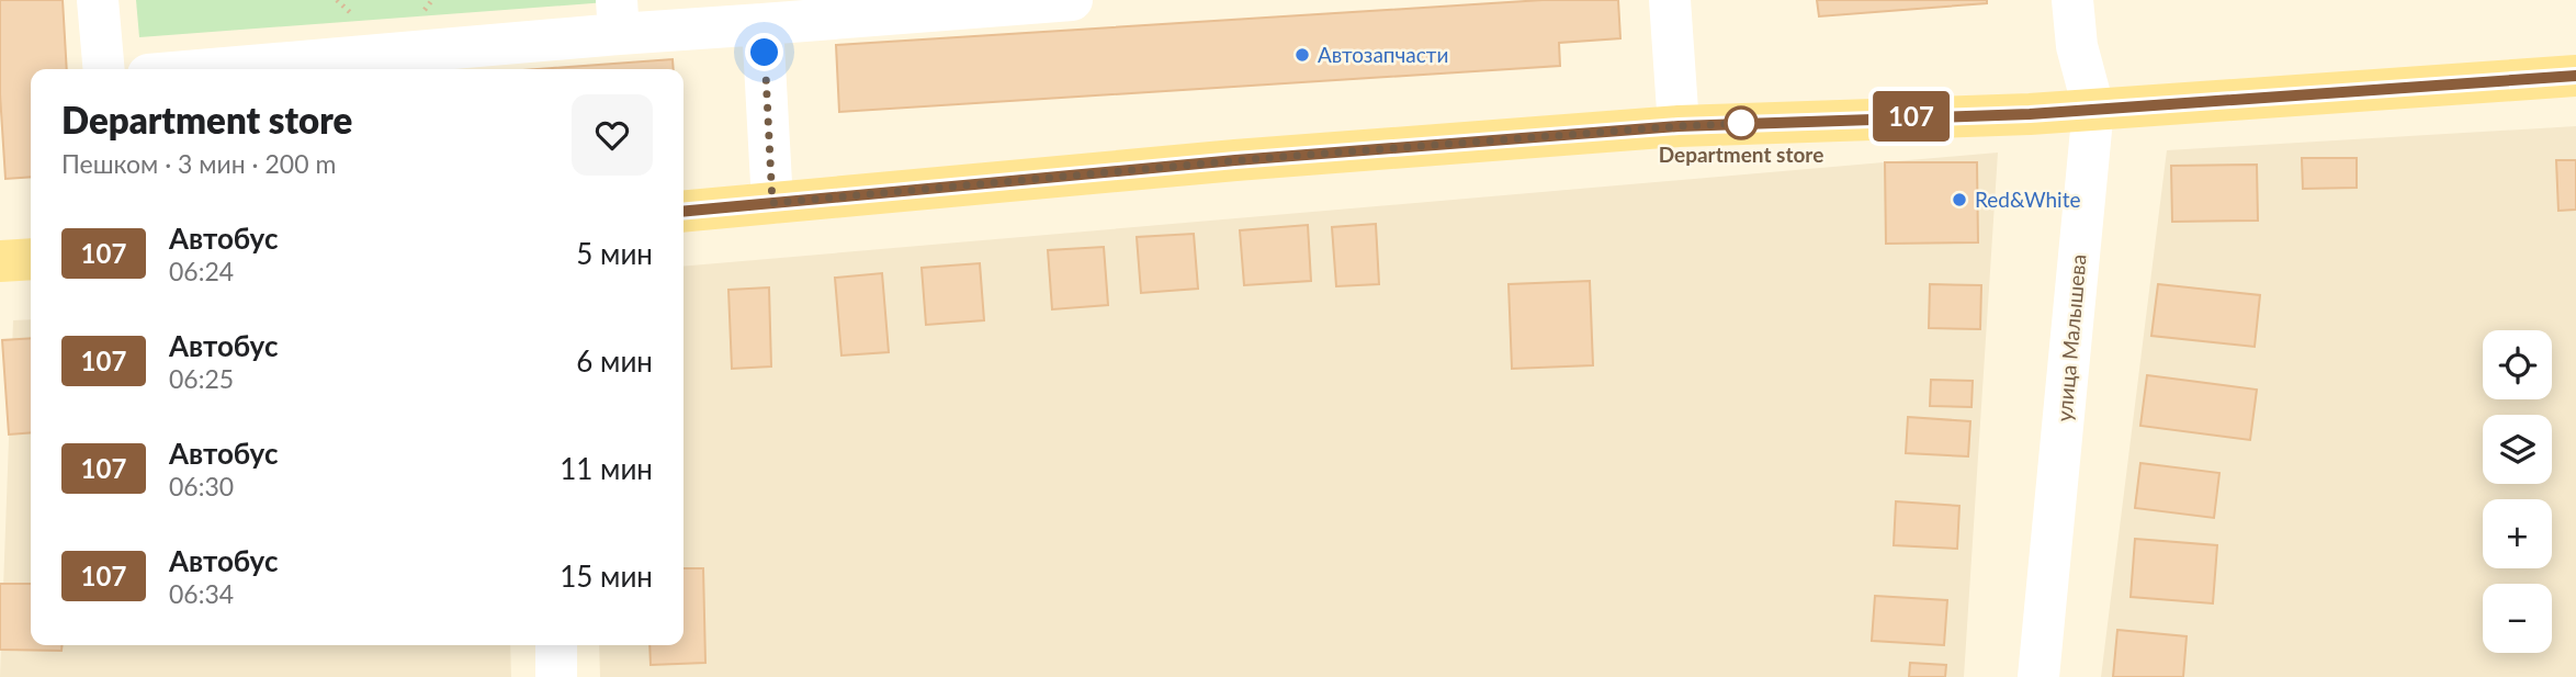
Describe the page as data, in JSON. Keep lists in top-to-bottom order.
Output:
{
  "streets": {
    "street": ["улица Малышева"]
  },
  "places": ["Автозапчасти", "Department store", "Red&White"],
  "lines": ["bus line 107"],
  "page": {
    "on_map": "107",
    "heading": ["Department store", "Пешком · 3 мин · 200 m"],
    "list": [
      {
        "mark": "107",
        "name": "Автобус",
        "note": "06:24",
        "value": "5 мин"
      },
      {
        "mark": "107",
        "name": "Автобус",
        "note": "06:25",
        "value": "6 мин"
      },
      {
        "mark": "107",
        "name": "Автобус",
        "note": "06:30",
        "value": "11 мин"
      },
      {
        "mark": "107",
        "name": "Автобус",
        "note": "06:34",
        "value": "15 мин"
      }
    ],
    "map_buttons": ["+", "−"]
  }
}
